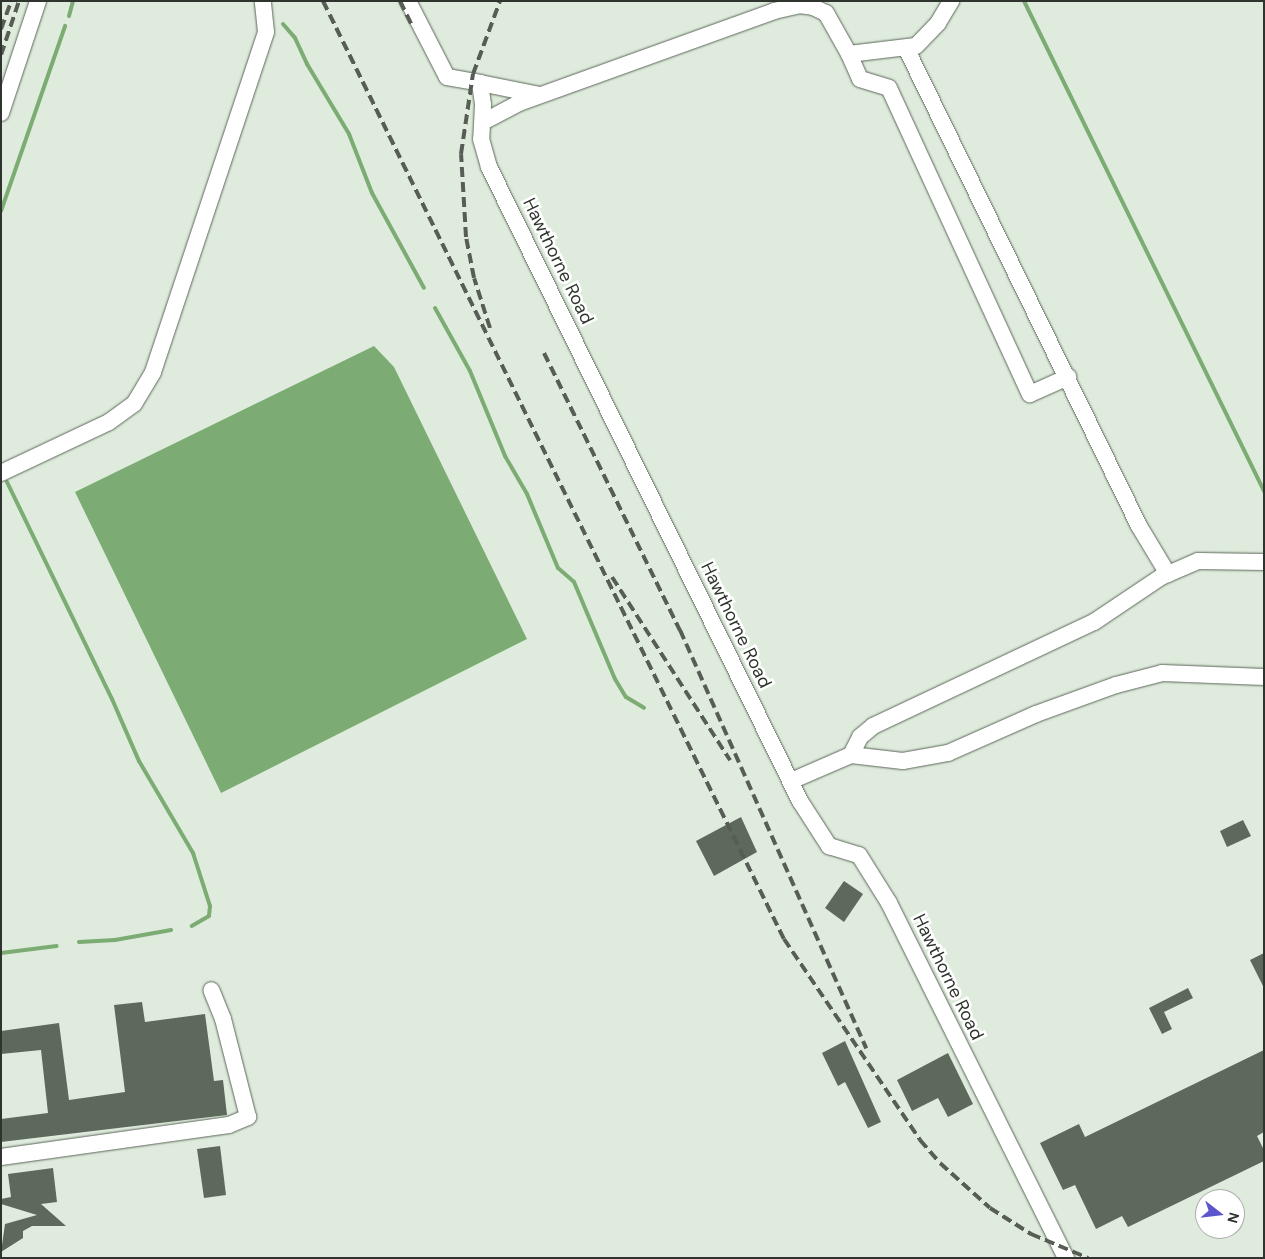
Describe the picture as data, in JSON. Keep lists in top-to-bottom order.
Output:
{
  "streets": {
    "street": ["Hawthorne Road"]
  },
  "north": "right"
}
